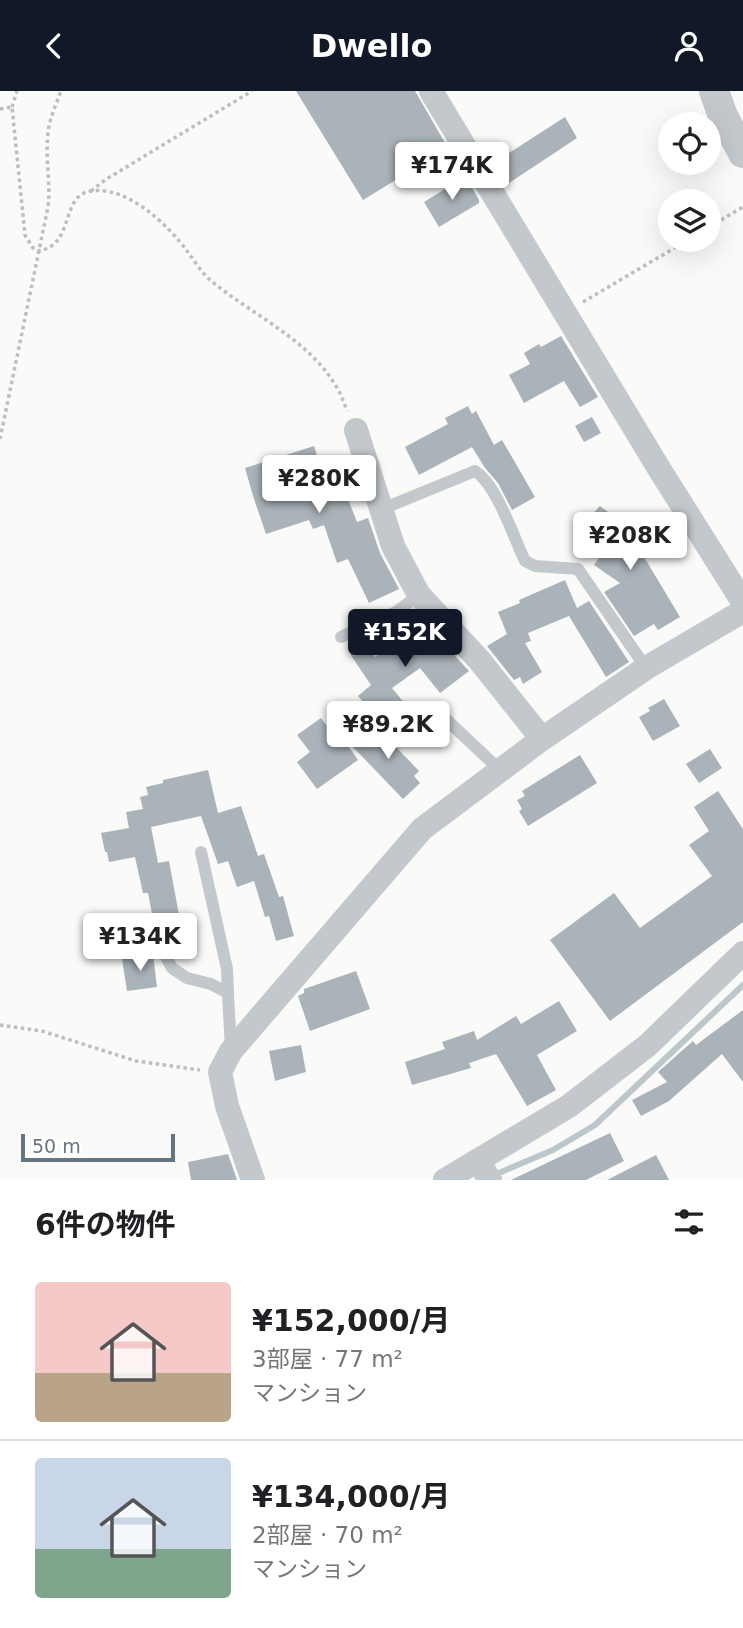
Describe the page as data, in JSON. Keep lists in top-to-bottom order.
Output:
{
  "scale_bar": "50 m",
  "page": {
    "header": "Dwello",
    "price": [
      "¥174K",
      "¥280K",
      "¥208K",
      "¥152K",
      "¥89.2K",
      "¥134K"
    ],
    "scale": "50 m",
    "heading": "6件の物件",
    "list": [
      {
        "name": "¥152,000/月",
        "note": "3部屋 · 77 m² · マンション"
      },
      {
        "name": "¥134,000/月",
        "note": "2部屋 · 70 m² · マンション"
      }
    ]
  }
}
